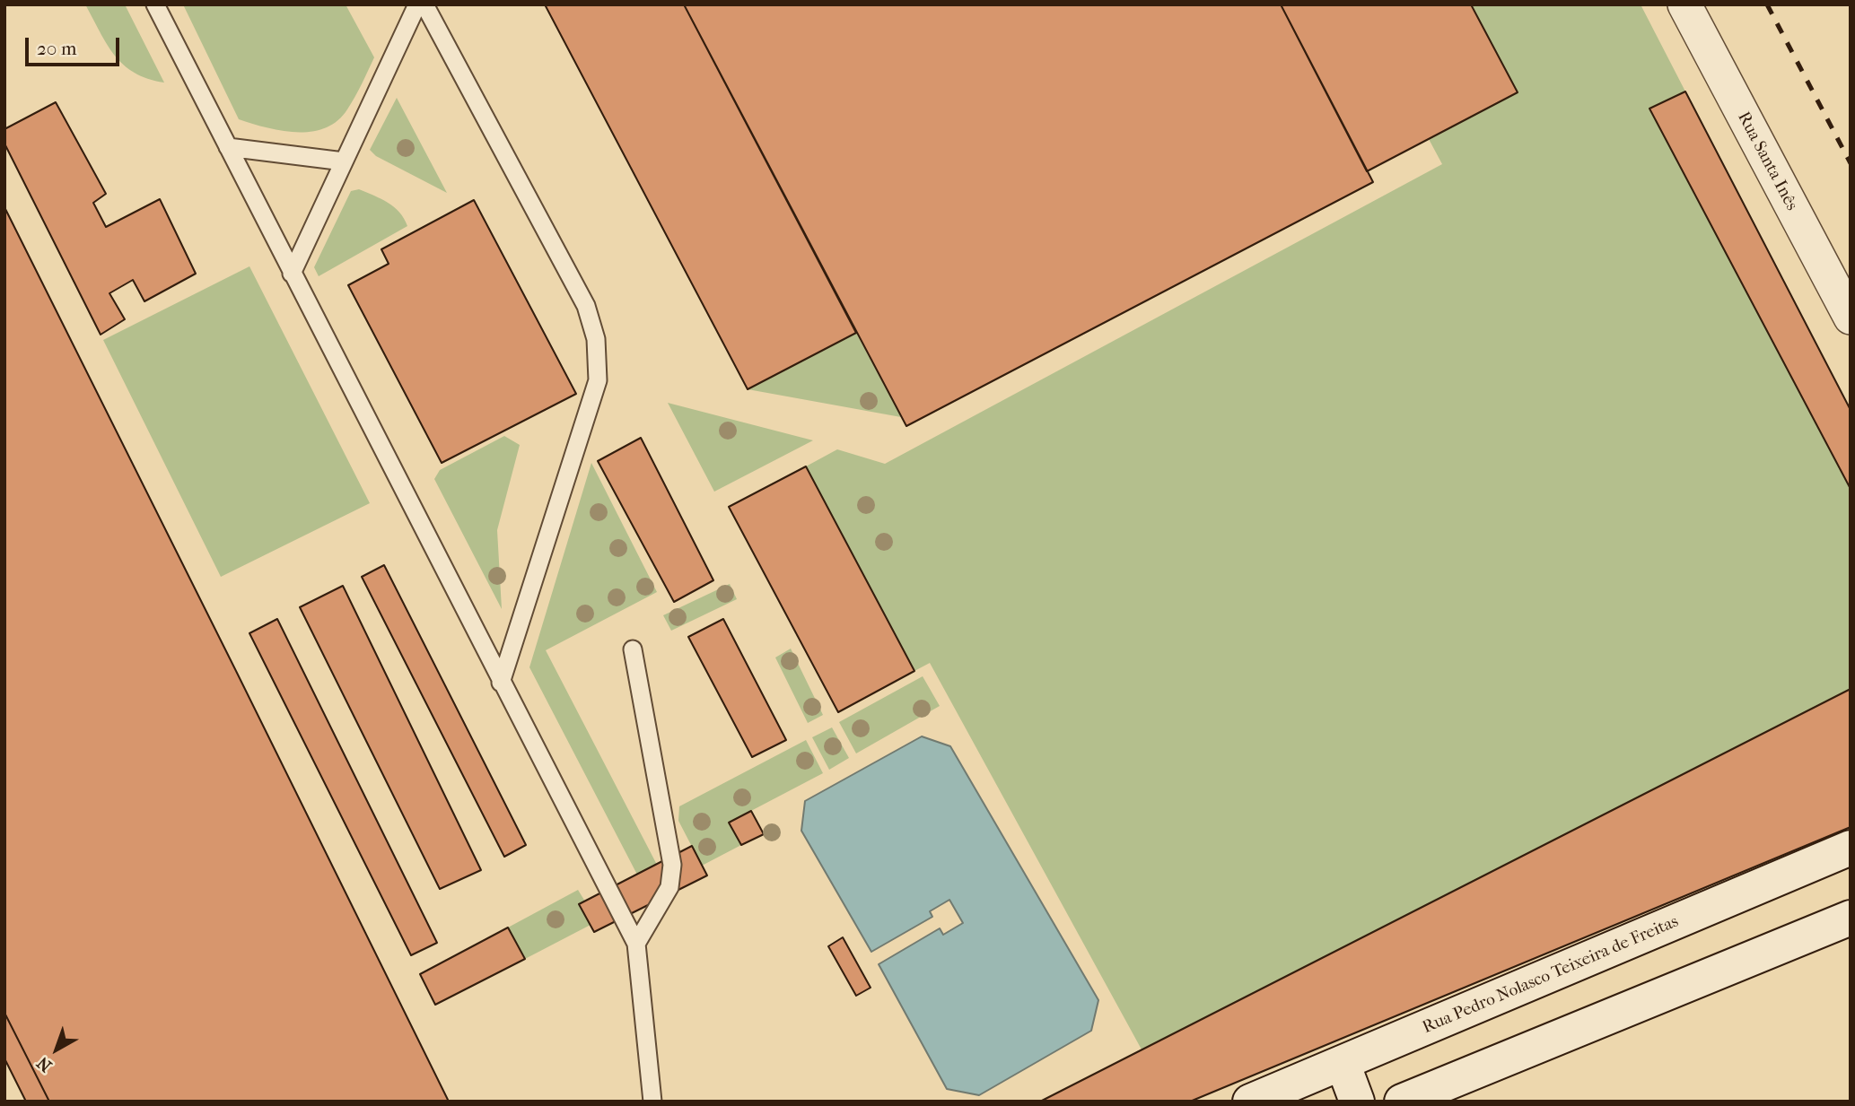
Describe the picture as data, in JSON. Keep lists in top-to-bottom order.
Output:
{
  "streets": {
    "main road": ["Rua Pedro Nolasco Teixeira de Freitas"],
    "street": ["Rua Santa Inês"]
  },
  "scale_bar": "20 m",
  "north": "bottom left"
}
